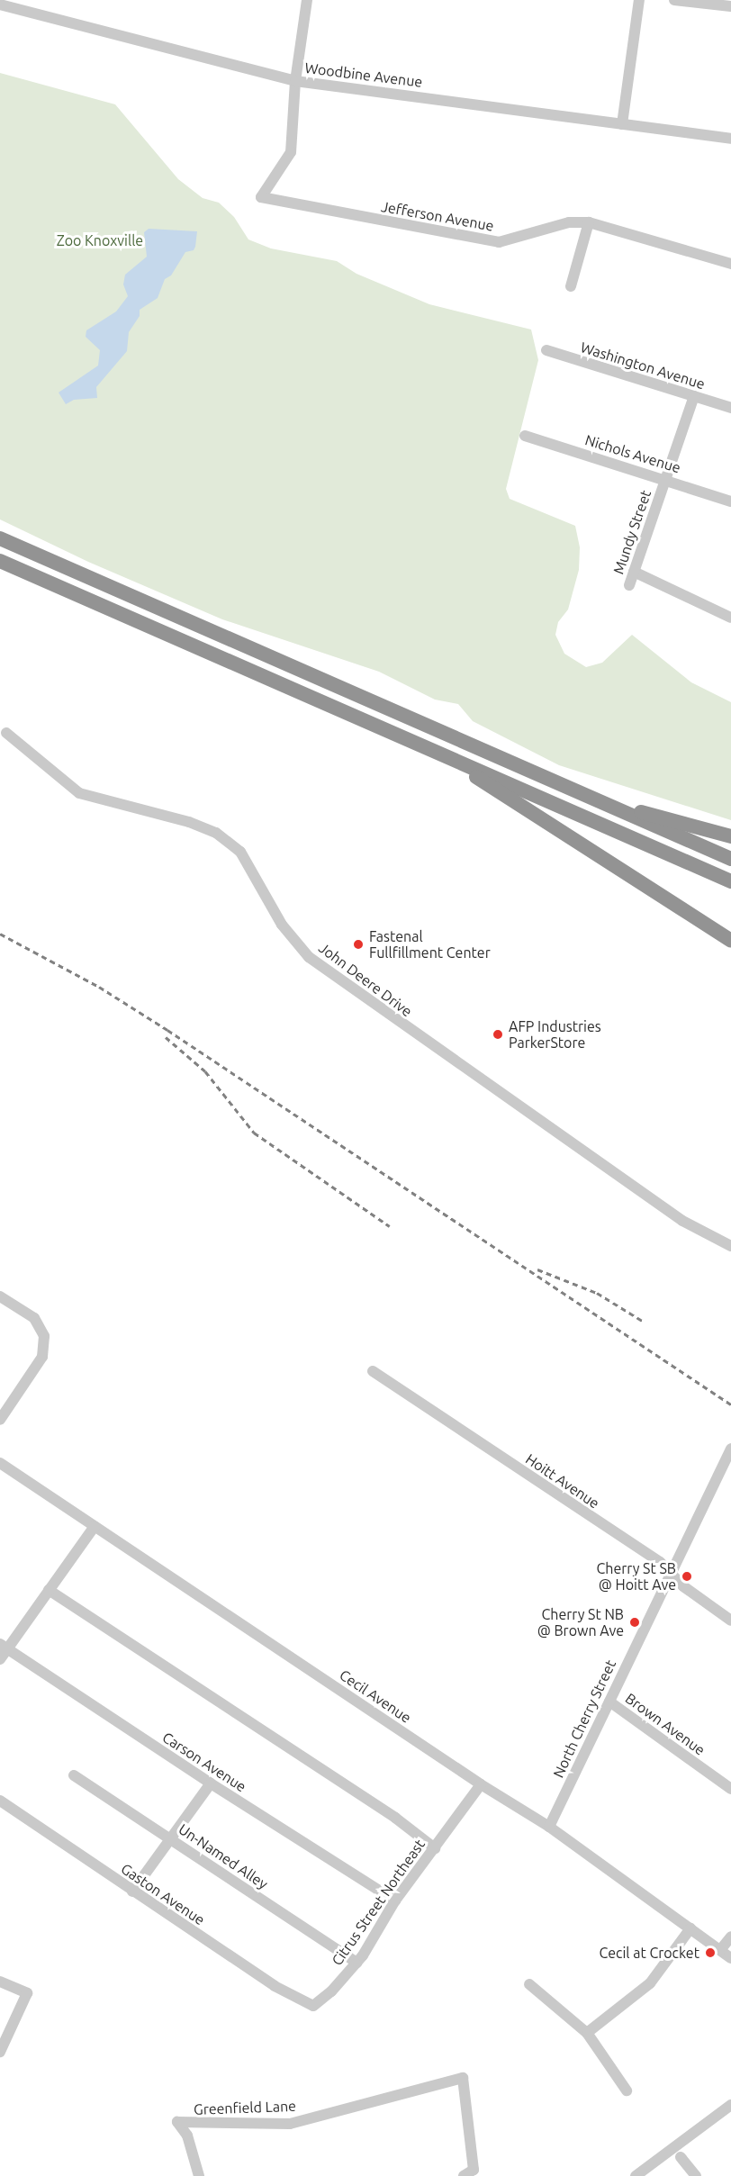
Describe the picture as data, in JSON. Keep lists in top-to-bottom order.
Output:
{
  "streets": {
    "street": [
      "Woodbine Avenue",
      "Jefferson Avenue",
      "Washington Avenue",
      "Nichols Avenue",
      "Mundy Street",
      "John Deere Drive",
      "Hoitt Avenue",
      "Cecil Avenue",
      "North Cherry Street",
      "Brown Avenue",
      "Carson Avenue",
      "Un-Named Alley",
      "Gaston Avenue",
      "Citrus Street Northeast",
      "Greenfield Lane"
    ]
  },
  "crossings": [
    ["Woodbine Avenue", "Jefferson Avenue"],
    ["Washington Avenue", "Mundy Street"],
    ["Nichols Avenue", "Mundy Street"],
    ["Hoitt Avenue", "North Cherry Street"],
    ["Cecil Avenue", "North Cherry Street"],
    ["Cecil Avenue", "Citrus Street Northeast"],
    ["North Cherry Street", "Brown Avenue"],
    ["Carson Avenue", "Citrus Street Northeast"],
    ["Un-Named Alley", "Citrus Street Northeast"],
    ["Gaston Avenue", "Citrus Street Northeast"]
  ],
  "parks": ["Zoo Knoxville"],
  "places": [
    "Fastenal Fullfillment Center",
    "AFP Industries ParkerStore",
    "Cherry St SB @ Hoitt Ave",
    "Cherry St NB @ Brown Ave",
    "Cecil at Crocket"
  ]
}
